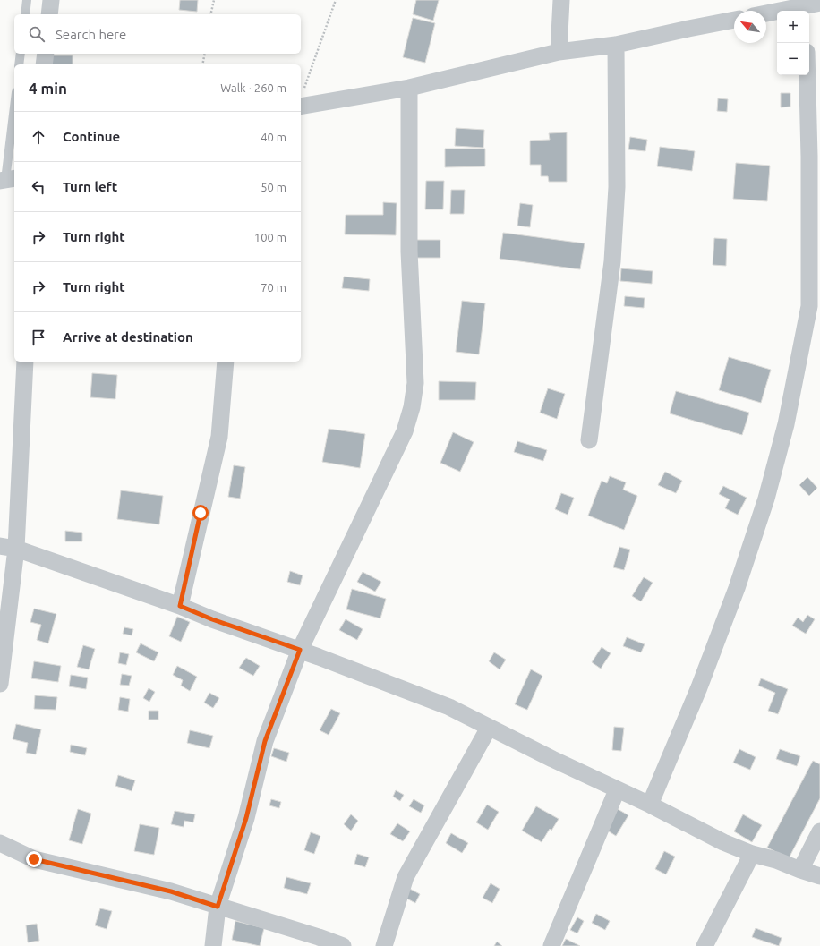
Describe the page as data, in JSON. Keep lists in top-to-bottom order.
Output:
{
  "north": "top left",
  "page": {
    "map_buttons": ["+", "−"],
    "search": "Search here",
    "heading": ["4 min", "Walk · 260 m"],
    "list": [
      ["Continue", "40 m"],
      ["Turn left", "50 m"],
      ["Turn right", "100 m"],
      ["Turn right", "70 m"],
      "Arrive at destination"
    ]
  }
}
